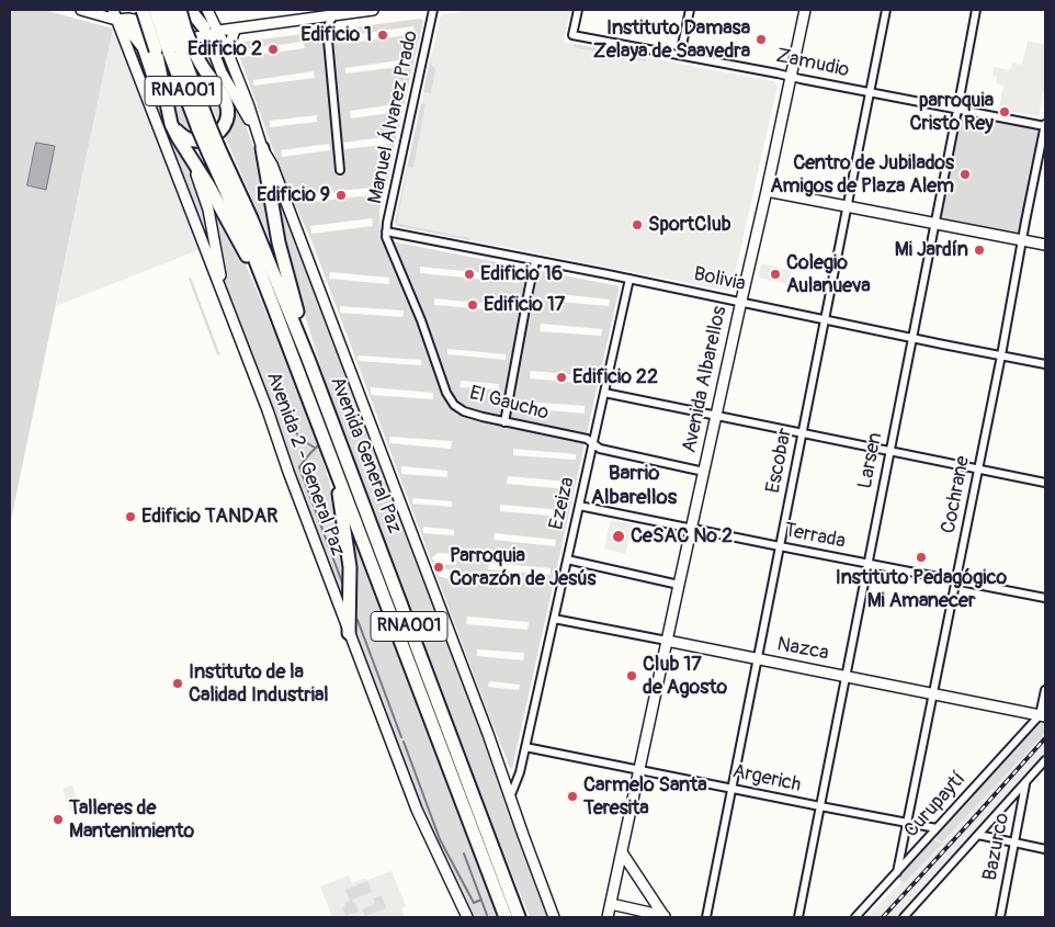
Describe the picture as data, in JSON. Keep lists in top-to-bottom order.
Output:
{
  "streets": {
    "highway": ["RNA001", "Avenida General Paz"],
    "street": [
      "Zamudio",
      "Manuel Álvarez Prado",
      "Bolivia",
      "Avenida Albarellos",
      "El Gaucho",
      "Escobar",
      "Larsen",
      "Avenida 2 - General Paz",
      "Cochrane",
      "Ezeiza",
      "Terrada",
      "Nazca",
      "Argerich",
      "Curupaytí",
      "Bazurco"
    ]
  },
  "crossings": [
    ["Zamudio", "Avenida Albarellos"],
    ["Zamudio", "Escobar"],
    ["Zamudio", "Larsen"],
    ["Zamudio", "Cochrane"],
    ["Manuel Álvarez Prado", "Bolivia"],
    ["Manuel Álvarez Prado", "El Gaucho"],
    ["Bolivia", "Avenida Albarellos"],
    ["Bolivia", "El Gaucho"],
    ["Bolivia", "Escobar"],
    ["Bolivia", "Larsen"],
    ["Bolivia", "Cochrane"],
    ["Bolivia", "Ezeiza"],
    ["Avenida Albarellos", "El Gaucho"],
    ["Avenida Albarellos", "Terrada"],
    ["Avenida Albarellos", "Nazca"],
    ["Avenida Albarellos", "Argerich"],
    ["El Gaucho", "Ezeiza"],
    ["Avenida General Paz", "Ezeiza"],
    ["Escobar", "Terrada"],
    ["Escobar", "Nazca"],
    ["Escobar", "Argerich"],
    ["Larsen", "Terrada"],
    ["Larsen", "Nazca"],
    ["Larsen", "Argerich"],
    ["Cochrane", "Terrada"],
    ["Cochrane", "Nazca"],
    ["Cochrane", "Argerich"],
    ["Cochrane", "Curupaytí"],
    ["Ezeiza", "Terrada"],
    ["Ezeiza", "Nazca"],
    ["Ezeiza", "Argerich"],
    ["Nazca", "Curupaytí"],
    ["Argerich", "Curupaytí"]
  ],
  "districts": ["Barrio Albarellos"],
  "places": [
    "Edificio 1",
    "Instituto Damasa Zelaya de Saavedra",
    "Edificio 2",
    "parroquia Cristo Rey",
    "Centro de Jubilados Amigos de Plaza Alem",
    "Edificio 9",
    "SportClub",
    "Mi Jardín",
    "Edificio 16",
    "Colegio Aulanueva",
    "Edificio 17",
    "Edificio 22",
    "Edificio TANDAR",
    "CeSAC Nº 2",
    "Instituto Pedagógico Mi Amanecer",
    "Parroquia Corazón de Jesús",
    "Club 17 de Agosto",
    "Instituto de la Calidad Industrial",
    "Carmelo Santa Teresita",
    "Talleres de Mantenimiento"
  ]
}
